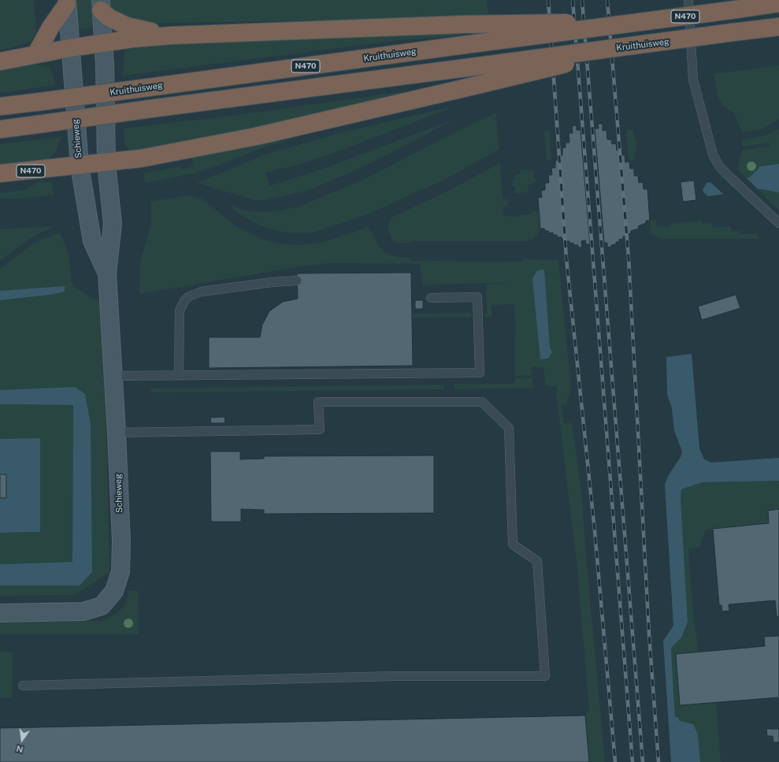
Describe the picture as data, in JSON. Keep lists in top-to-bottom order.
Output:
{
  "streets": {
    "highway": ["N470", "Kruithuisweg"],
    "street": ["Schieweg"]
  },
  "crossings": [
    ["N470", "Kruithuisweg"],
    ["N470", "Schieweg"]
  ],
  "north": "bottom"
}
